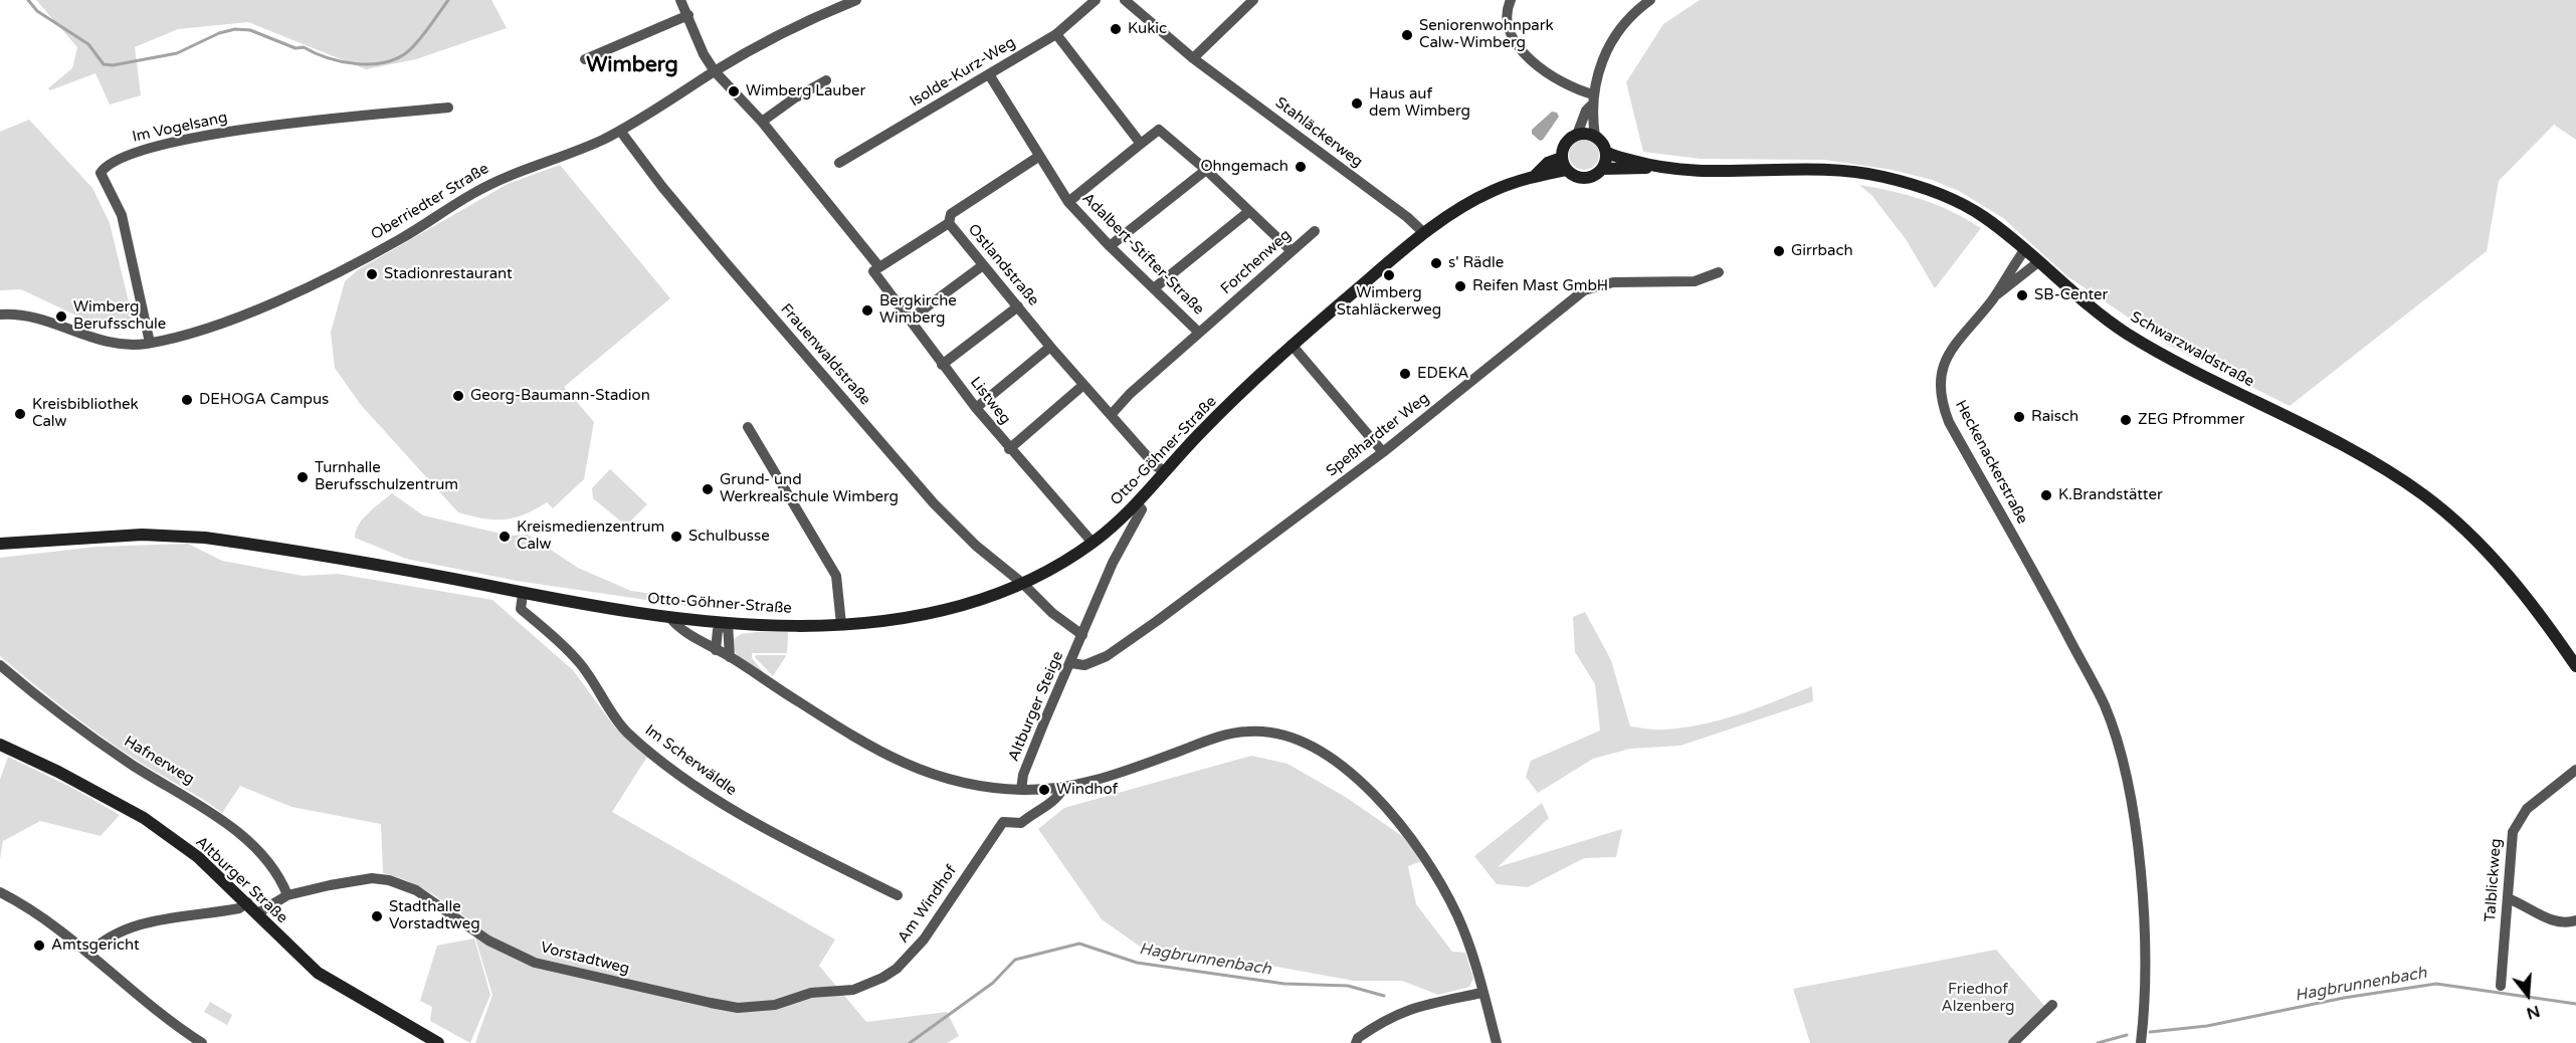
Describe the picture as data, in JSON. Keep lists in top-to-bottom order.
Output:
{
  "streets": {
    "street": [
      "Isolde-Kurz-Weg",
      "Im Vogelsang",
      "Stahläckerweg",
      "Oberriedter Straße",
      "Adalbert-Stifter-Straße",
      "Forchenweg",
      "Ostlandstraße",
      "Schwarzwaldstraße",
      "Frauenwaldstraße",
      "Listweg",
      "Speßhardter Weg",
      "Otto-Göhner-Straße",
      "Heckenackerstraße",
      "Altburger Steige",
      "Hafnerweg",
      "Im Scherwäldle",
      "Altburger Straße",
      "Talblickweg",
      "Am Windhof",
      "Vorstadtweg"
    ]
  },
  "crossings": [
    ["Isolde-Kurz-Weg", "Adalbert-Stifter-Straße"],
    ["Im Vogelsang", "Oberriedter Straße"],
    ["Stahläckerweg", "Otto-Göhner-Straße"],
    ["Oberriedter Straße", "Ostlandstraße"],
    ["Oberriedter Straße", "Frauenwaldstraße"],
    ["Adalbert-Stifter-Straße", "Forchenweg"],
    ["Forchenweg", "Ostlandstraße"],
    ["Ostlandstraße", "Otto-Göhner-Straße"],
    ["Schwarzwaldstraße", "Heckenackerstraße"],
    ["Frauenwaldstraße", "Otto-Göhner-Straße"],
    ["Listweg", "Otto-Göhner-Straße"],
    ["Speßhardter Weg", "Altburger Steige"],
    ["Otto-Göhner-Straße", "Altburger Steige"],
    ["Otto-Göhner-Straße", "Im Scherwäldle"],
    ["Otto-Göhner-Straße", "Am Windhof"],
    ["Altburger Steige", "Am Windhof"],
    ["Hafnerweg", "Vorstadtweg"],
    ["Altburger Straße", "Vorstadtweg"],
    ["Am Windhof", "Vorstadtweg"]
  ],
  "districts": ["Wimberg"],
  "water": ["Hagbrunnenbach"],
  "parks": ["Friedhof Alzenberg"],
  "places": [
    "Kukic",
    "Seniorenwohnpark Calw-Wimberg",
    "Wimberg Lauber",
    "Haus auf dem Wimberg",
    "Ohngemach",
    "Girrbach",
    "s' Rädle",
    "Stadionrestaurant",
    "Wimberg Stahläckerweg",
    "Reifen Mast GmbH",
    "SB-Center",
    "Bergkirche Wimberg",
    "Wimberg Berufsschule",
    "EDEKA",
    "Georg-Baumann-Stadion",
    "DEHOGA Campus",
    "Kreisbibliothek Calw",
    "Raisch",
    "ZEG Pfrommer",
    "Turnhalle Berufsschulzentrum",
    "Grund- und Werkrealschule Wimberg",
    "K.Brandstätter",
    "Kreismedienzentrum Calw",
    "Schulbusse",
    "Windhof",
    "Stadthalle Vorstadtweg",
    "Amtsgericht"
  ],
  "north": "bottom"
}
